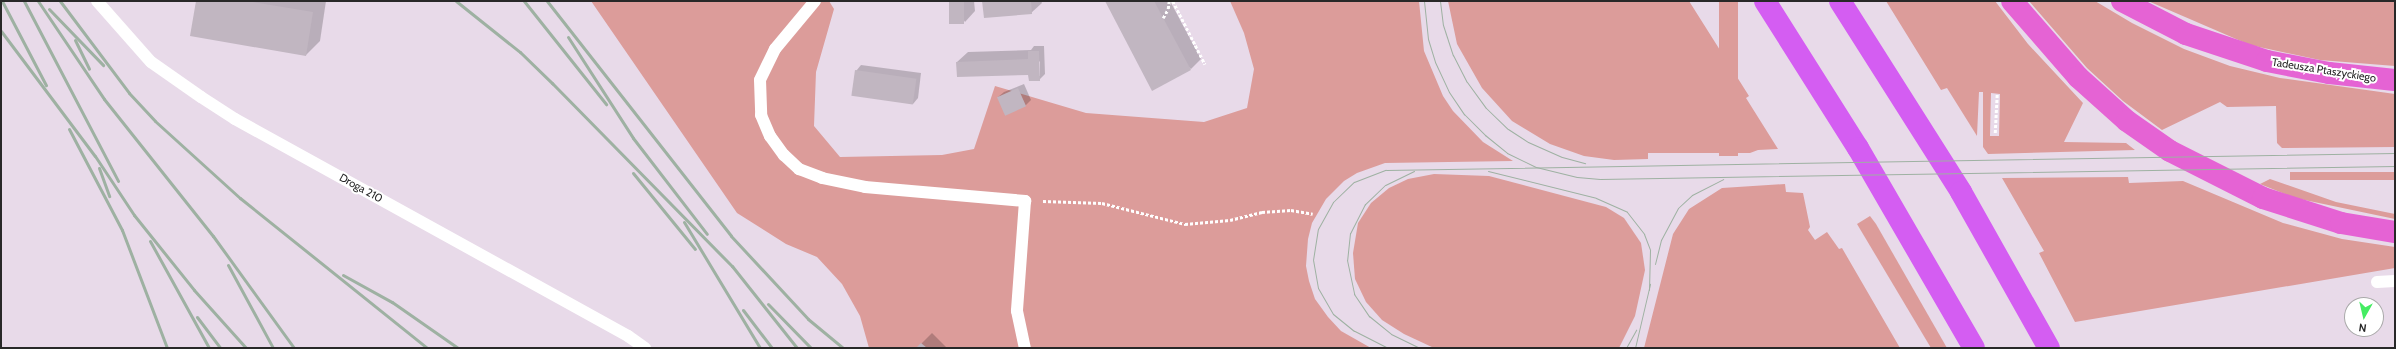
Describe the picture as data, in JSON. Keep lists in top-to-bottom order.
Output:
{
  "streets": {
    "main road": ["Tadeusza Ptaszyckiego"],
    "lane": ["Droga 210"]
  },
  "north": "bottom"
}
